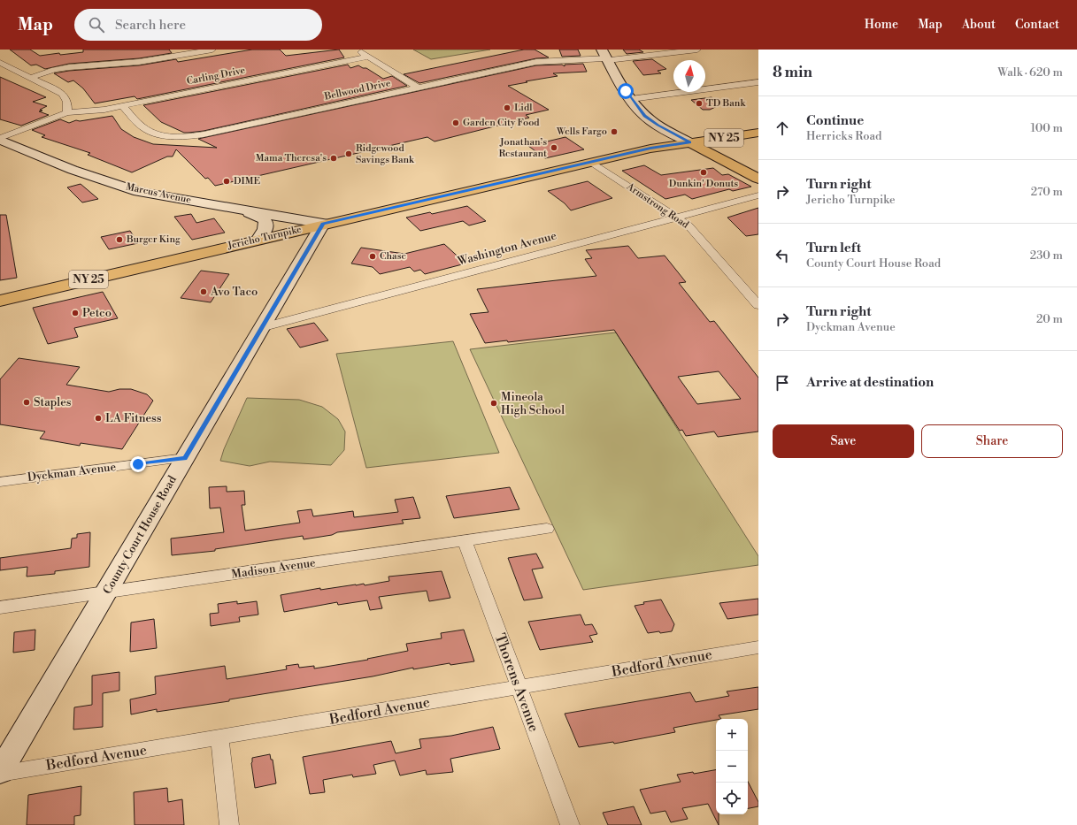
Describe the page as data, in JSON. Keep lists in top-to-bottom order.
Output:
{
  "streets": {
    "main road": [
      "NY 25",
      "Marcus Avenue",
      "Jericho Turnpike",
      "County Court House Road"
    ],
    "street": [
      "Carling Drive",
      "Bellwood Drive",
      "Armstrong Road",
      "Washington Avenue",
      "Dyckman Avenue",
      "Madison Avenue",
      "Bedford Avenue",
      "Thorens Avenue"
    ]
  },
  "crossings": [
    ["Carling Drive", "Bellwood Drive"],
    ["Carling Drive", "Marcus Avenue"],
    ["Marcus Avenue", "Jericho Turnpike"],
    ["Marcus Avenue", "County Court House Road"],
    ["Armstrong Road", "Jericho Turnpike"],
    ["Armstrong Road", "Washington Avenue"],
    ["Jericho Turnpike", "County Court House Road"],
    ["Washington Avenue", "County Court House Road"],
    ["Dyckman Avenue", "County Court House Road"],
    ["County Court House Road", "Madison Avenue"],
    ["County Court House Road", "Bedford Avenue"],
    ["Madison Avenue", "Thorens Avenue"],
    ["Bedford Avenue", "Thorens Avenue"]
  ],
  "places": [
    "TD Bank",
    "Lidl",
    "Garden City Food",
    "Wells Fargo",
    "Jonathan’s Restaurant",
    "Ridgewood Savings Bank",
    "Mama Theresa's",
    "Dunkin' Donuts",
    "DIME",
    "Burger King",
    "Chase",
    "Avo Taco",
    "Petco",
    "Staples",
    "Mineola High School",
    "LA Fitness"
  ],
  "north": "top",
  "page": {
    "header": "Map",
    "search": "Search here",
    "nav": [
      "Home",
      "Map",
      "About",
      "Contact"
    ],
    "heading": ["8 min", "Walk · 620 m"],
    "list": [
      ["Continue", "Herricks Road", "100 m"],
      ["Turn right", "Jericho Turnpike", "270 m"],
      ["Turn left", "County Court House Road", "230 m"],
      ["Turn right", "Dyckman Avenue", "20 m"],
      "Arrive at destination"
    ],
    "buttons": ["Save", "Share"],
    "map_buttons": ["+", "−"]
  }
}
